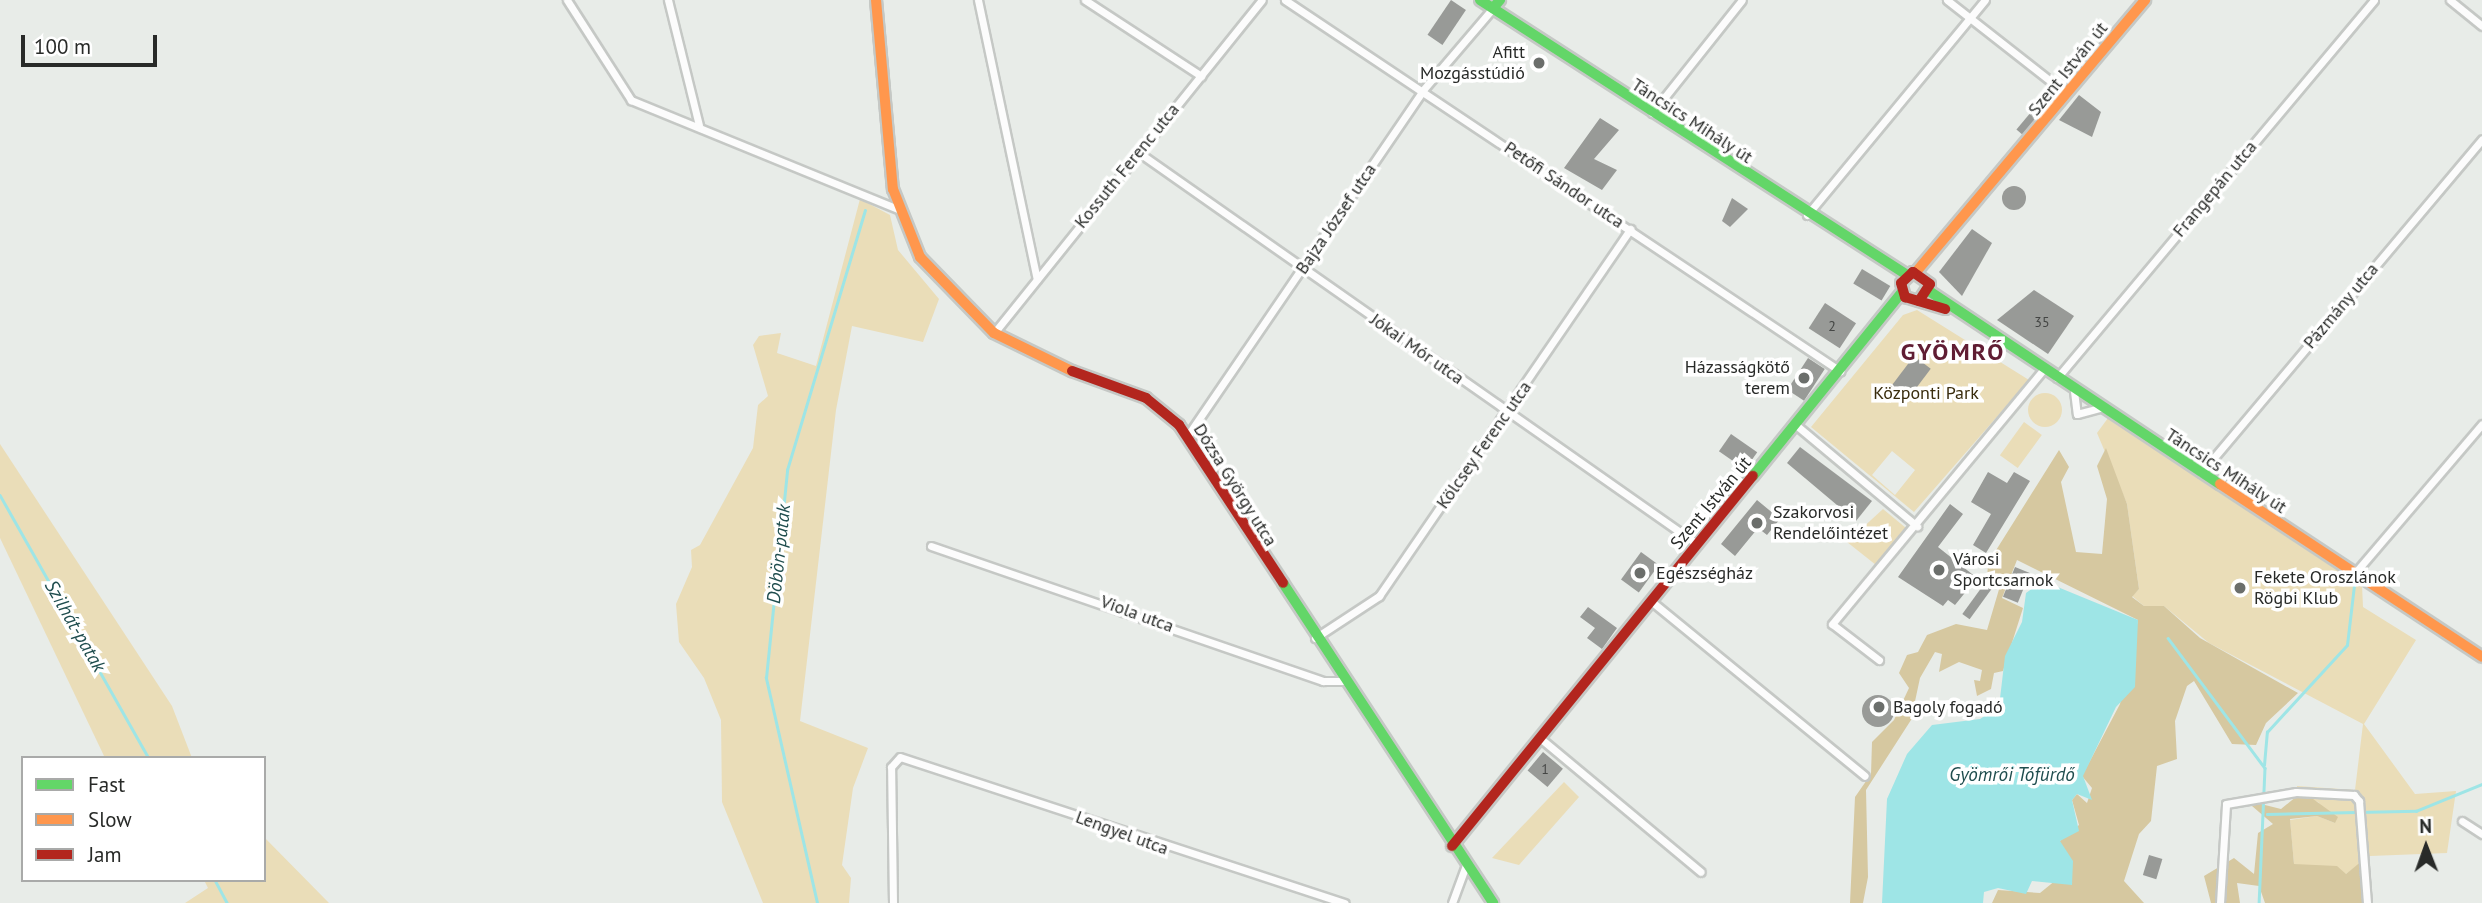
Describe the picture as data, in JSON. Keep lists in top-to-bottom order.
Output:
{
  "streets": {
    "street": [
      "Szent István út",
      "Táncsics Mihály út",
      "Kossuth Ferenc utca",
      "Petőfi Sándor utca",
      "Frangepán utca",
      "Bajza József utca",
      "Pázmány utca",
      "Jókai Mór utca",
      "Kölcsey Ferenc utca",
      "Dózsa György utca",
      "Viola utca",
      "Lengyel utca"
    ]
  },
  "crossings": [
    ["Szent István út", "Táncsics Mihály út"],
    ["Szent István út", "Petőfi Sándor utca"],
    ["Szent István út", "Jókai Mór utca"],
    ["Szent István út", "Dózsa György utca"],
    ["Táncsics Mihály út", "Frangepán utca"],
    ["Táncsics Mihály út", "Bajza József utca"],
    ["Táncsics Mihály út", "Pázmány utca"],
    ["Kossuth Ferenc utca", "Jókai Mór utca"],
    ["Kossuth Ferenc utca", "Dózsa György utca"],
    ["Petőfi Sándor utca", "Bajza József utca"],
    ["Petőfi Sándor utca", "Kölcsey Ferenc utca"],
    ["Bajza József utca", "Jókai Mór utca"],
    ["Bajza József utca", "Dózsa György utca"],
    ["Jókai Mór utca", "Kölcsey Ferenc utca"],
    ["Kölcsey Ferenc utca", "Dózsa György utca"],
    ["Dózsa György utca", "Viola utca"]
  ],
  "districts": ["GYÖMRŐ"],
  "water": ["Döbön-patak", "Szilhát-patak", "Gyömrői Tófürdő"],
  "parks": ["Központi Park"],
  "places": [
    "Afitt Mozgásstúdió",
    "Házasságkötő terem",
    "Szakorvosi Rendelőintézet",
    "Városi Sportcsarnok",
    "Egészségház",
    "Fekete Oroszlánok Rögbi Klub",
    "Bagoly fogadó"
  ],
  "house_numbers": ["35", "2", "1"],
  "legend": ["Fast", "Slow", "Jam"],
  "scale_bar": "100 m",
  "north": "top"
}
